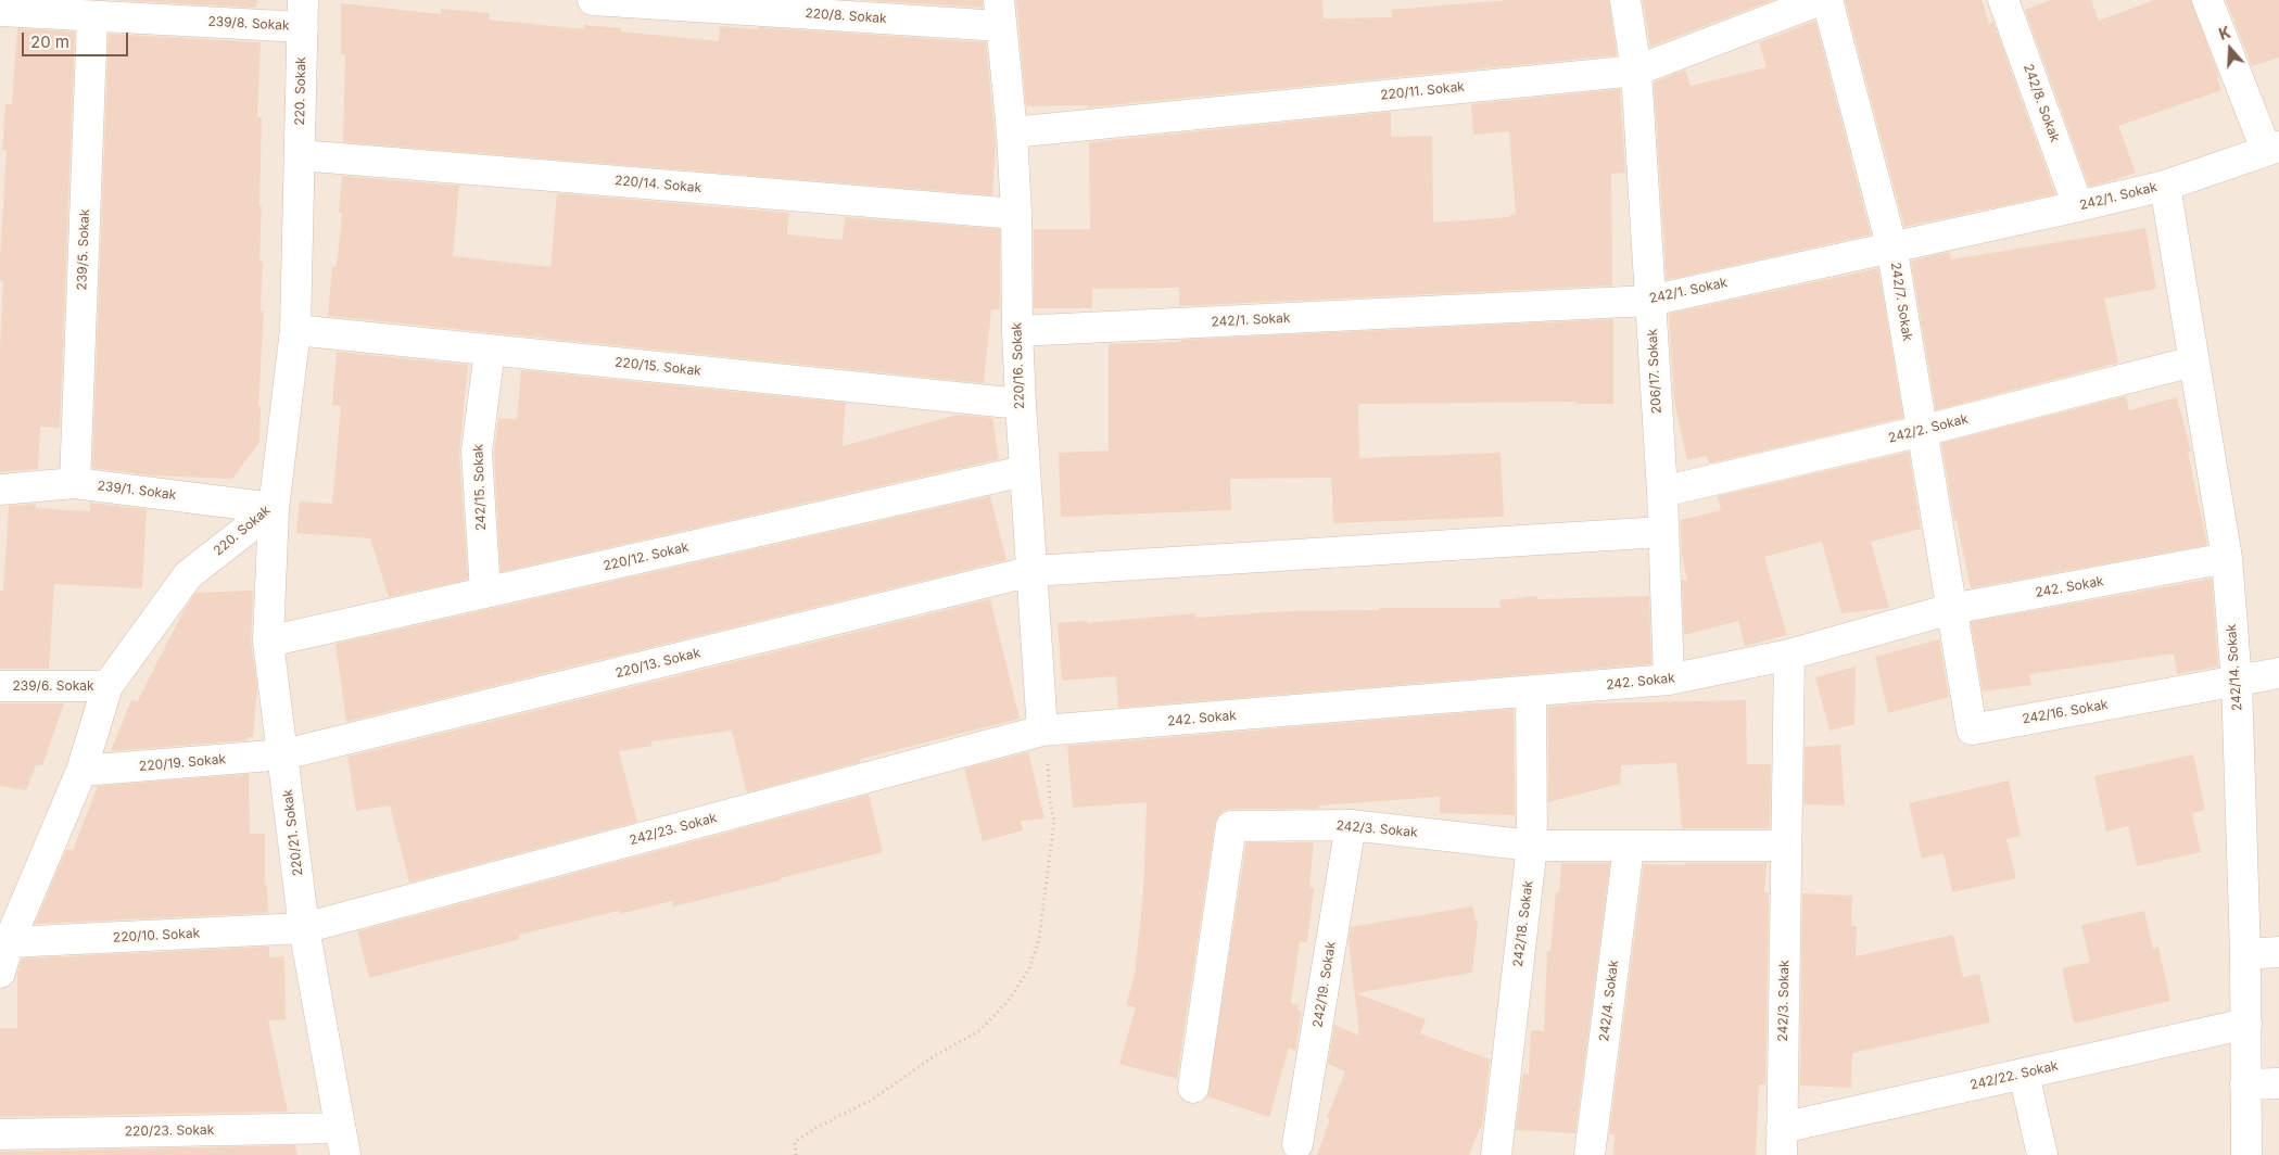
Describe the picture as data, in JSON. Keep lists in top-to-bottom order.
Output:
{
  "streets": {
    "street": [
      "220/8. Sokak",
      "239/8. Sokak",
      "220. Sokak",
      "220/11. Sokak",
      "242/8. Sokak",
      "220/14. Sokak",
      "242/1. Sokak",
      "239/5. Sokak",
      "242/7. Sokak",
      "220/16. Sokak",
      "220/15. Sokak",
      "206/17. Sokak",
      "242/2. Sokak",
      "242/15. Sokak",
      "239/1. Sokak",
      "220/12. Sokak",
      "242. Sokak",
      "220/13. Sokak",
      "242/14. Sokak",
      "239/6. Sokak",
      "242/16. Sokak",
      "220/19. Sokak",
      "242/23. Sokak",
      "242/3. Sokak",
      "220/21. Sokak",
      "242/18. Sokak",
      "220/10. Sokak",
      "242/19. Sokak",
      "242/4. Sokak",
      "242/22. Sokak",
      "220/23. Sokak"
    ]
  },
  "crossings": [
    ["220/8. Sokak", "220/16. Sokak"],
    ["239/8. Sokak", "220. Sokak"],
    ["239/8. Sokak", "239/5. Sokak"],
    ["220. Sokak", "220/14. Sokak"],
    ["220. Sokak", "220/15. Sokak"],
    ["220. Sokak", "239/1. Sokak"],
    ["220. Sokak", "239/6. Sokak"],
    ["220. Sokak", "220/19. Sokak"],
    ["220. Sokak", "220/21. Sokak"],
    ["220. Sokak", "220/10. Sokak"],
    ["220/11. Sokak", "220/16. Sokak"],
    ["220/11. Sokak", "206/17. Sokak"],
    ["242/8. Sokak", "242/1. Sokak"],
    ["220/14. Sokak", "220/16. Sokak"],
    ["242/1. Sokak", "242/7. Sokak"],
    ["242/1. Sokak", "220/16. Sokak"],
    ["242/1. Sokak", "206/17. Sokak"],
    ["242/1. Sokak", "242/14. Sokak"],
    ["239/5. Sokak", "239/1. Sokak"],
    ["242/7. Sokak", "242/2. Sokak"],
    ["242/7. Sokak", "242. Sokak"],
    ["242/7. Sokak", "242/16. Sokak"],
    ["220/16. Sokak", "220/15. Sokak"],
    ["220/16. Sokak", "220/12. Sokak"],
    ["220/16. Sokak", "242. Sokak"],
    ["220/16. Sokak", "220/13. Sokak"],
    ["220/16. Sokak", "242/23. Sokak"],
    ["220/15. Sokak", "242/15. Sokak"],
    ["206/17. Sokak", "242/2. Sokak"],
    ["206/17. Sokak", "242. Sokak"],
    ["206/17. Sokak", "220/13. Sokak"],
    ["242/2. Sokak", "242/14. Sokak"],
    ["242/15. Sokak", "220/12. Sokak"],
    ["239/1. Sokak", "220/21. Sokak"],
    ["220/12. Sokak", "220/21. Sokak"],
    ["242. Sokak", "242/14. Sokak"],
    ["242. Sokak", "242/16. Sokak"],
    ["242. Sokak", "242/23. Sokak"],
    ["242. Sokak", "242/3. Sokak"],
    ["242. Sokak", "242/18. Sokak"],
    ["220/13. Sokak", "220/19. Sokak"],
    ["220/13. Sokak", "220/21. Sokak"],
    ["242/14. Sokak", "242/16. Sokak"],
    ["242/14. Sokak", "242/22. Sokak"],
    ["220/19. Sokak", "220/21. Sokak"],
    ["242/23. Sokak", "220/21. Sokak"],
    ["242/23. Sokak", "220/10. Sokak"],
    ["242/3. Sokak", "242/18. Sokak"],
    ["242/3. Sokak", "242/19. Sokak"],
    ["242/3. Sokak", "242/4. Sokak"],
    ["242/3. Sokak", "242/22. Sokak"],
    ["220/21. Sokak", "220/10. Sokak"],
    ["220/21. Sokak", "220/23. Sokak"]
  ],
  "scale_bar": "20 m",
  "north": "top"
}
